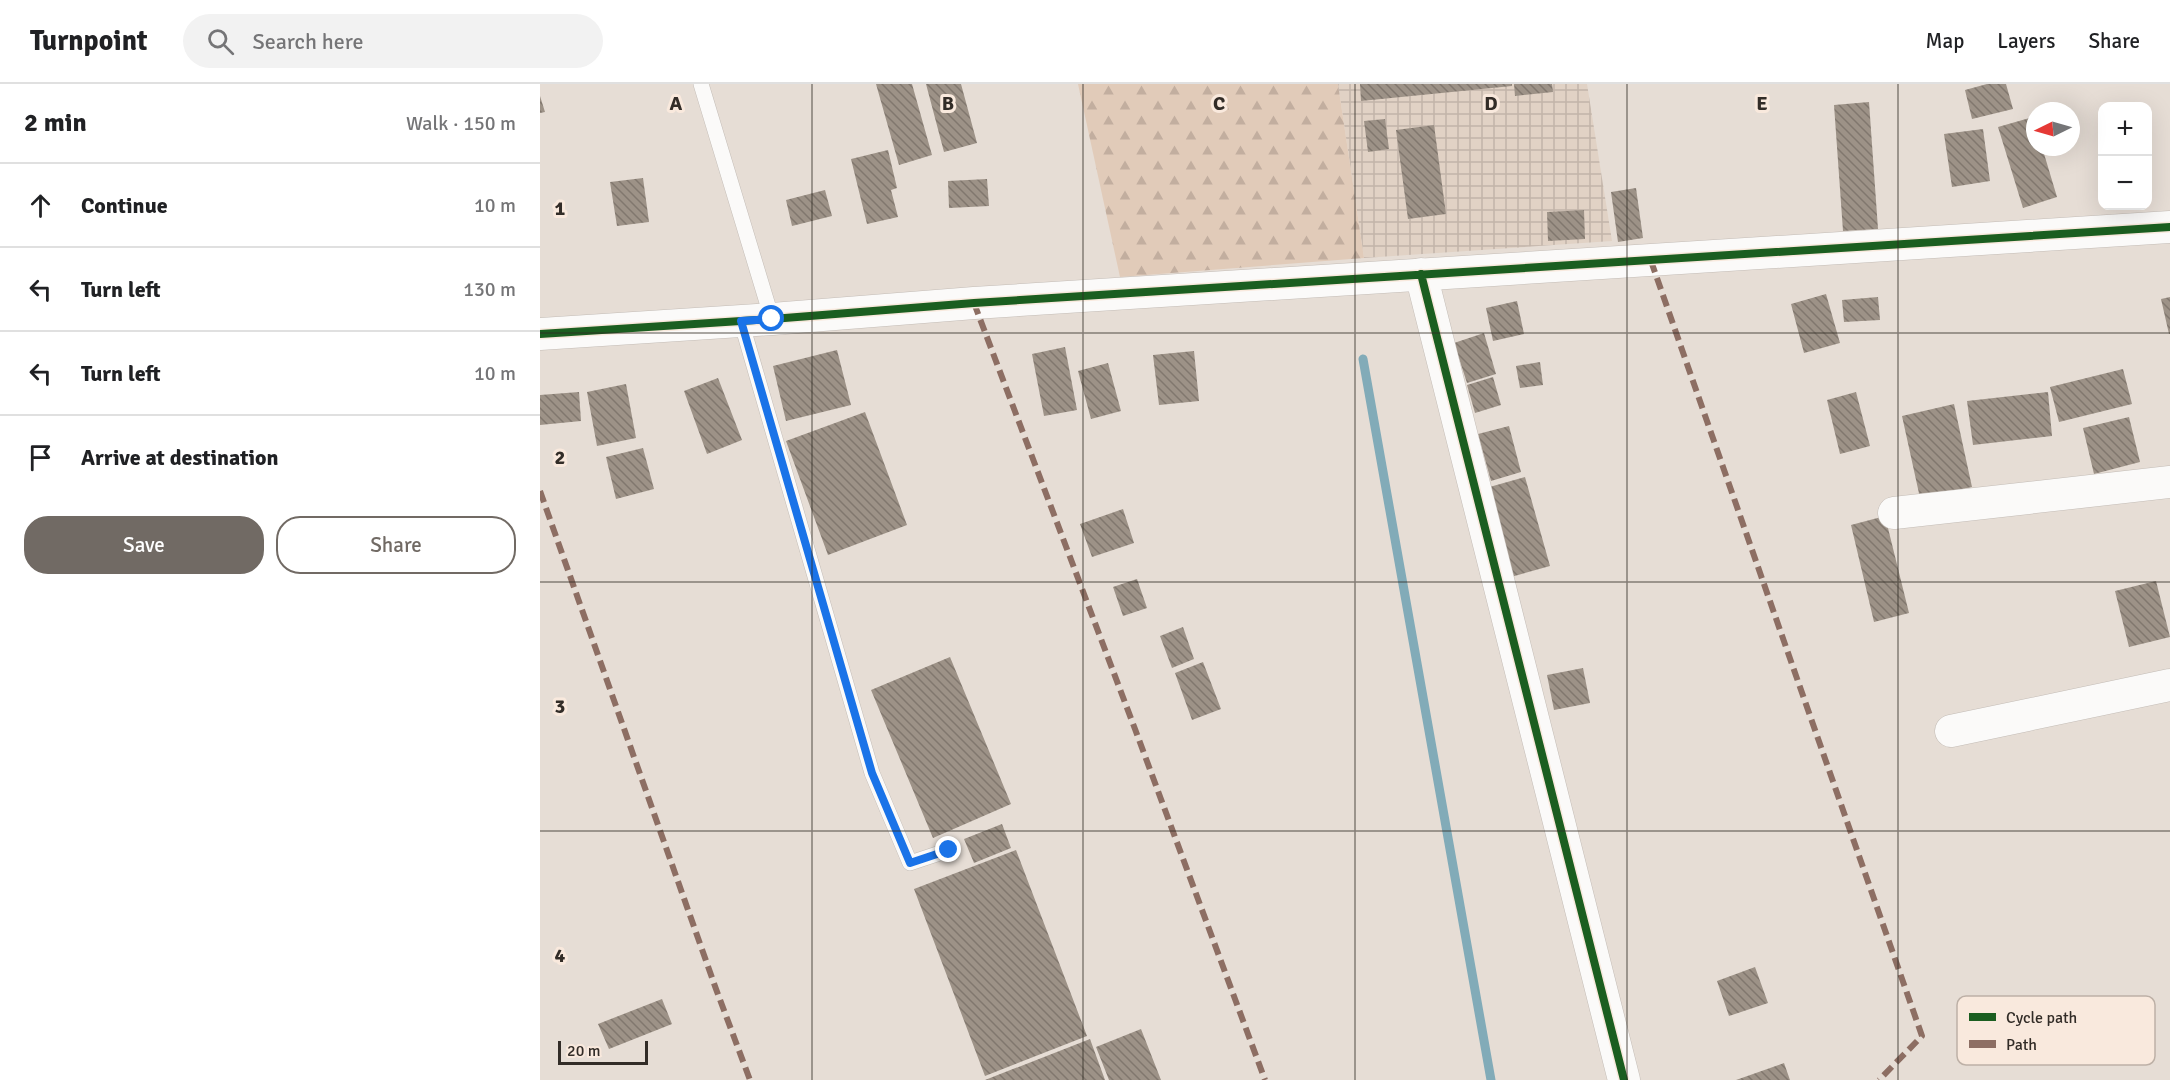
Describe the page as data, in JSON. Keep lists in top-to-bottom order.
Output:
{
  "legend": ["Cycle path", "Path"],
  "scale_bar": "20 m",
  "north": "left",
  "page": {
    "header": "Turnpoint",
    "search": "Search here",
    "nav": ["Map", "Layers", "Share"],
    "heading": ["2 min", "Walk · 150 m"],
    "map_buttons": ["+", "−"],
    "list": [
      ["Continue", "10 m"],
      ["Turn left", "130 m"],
      ["Turn left", "10 m"],
      "Arrive at destination"
    ],
    "buttons": ["Save", "Share"],
    "scale": "20 m"
  },
  "grid": {
    "columns": [
      "A",
      "B",
      "C",
      "D",
      "E"
    ],
    "rows": [
      "1",
      "2",
      "3",
      "4"
    ]
  }
}
